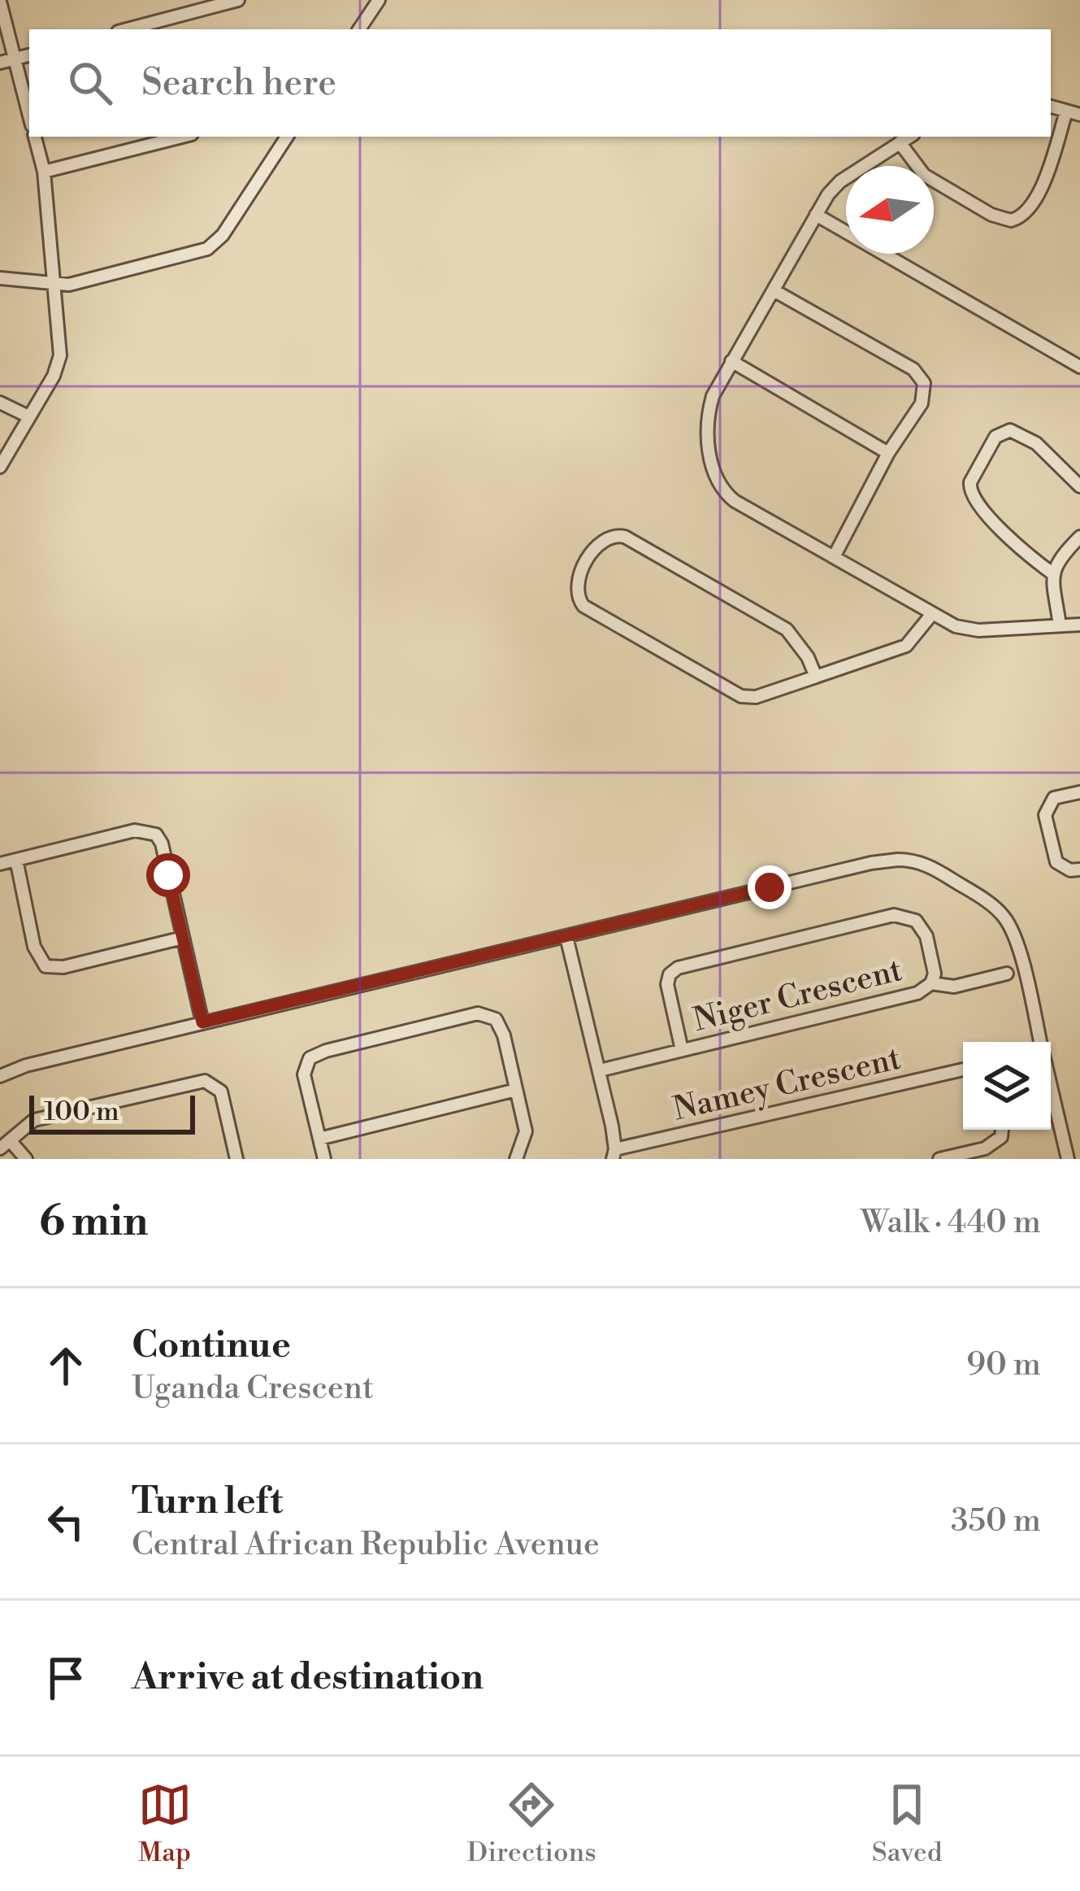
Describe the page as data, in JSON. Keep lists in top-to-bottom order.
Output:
{
  "streets": {
    "street": ["Niger Crescent", "Namey Crescent"]
  },
  "scale_bar": "100 m",
  "north": "left",
  "page": {
    "search": "Search here",
    "scale": "100 m",
    "heading": ["6 min", "Walk · 440 m"],
    "list": [
      ["Continue", "Uganda Crescent", "90 m"],
      ["Turn left", "Central African Republic Avenue", "350 m"],
      "Arrive at destination"
    ],
    "nav": ["Map", "Directions", "Saved"]
  }
}
